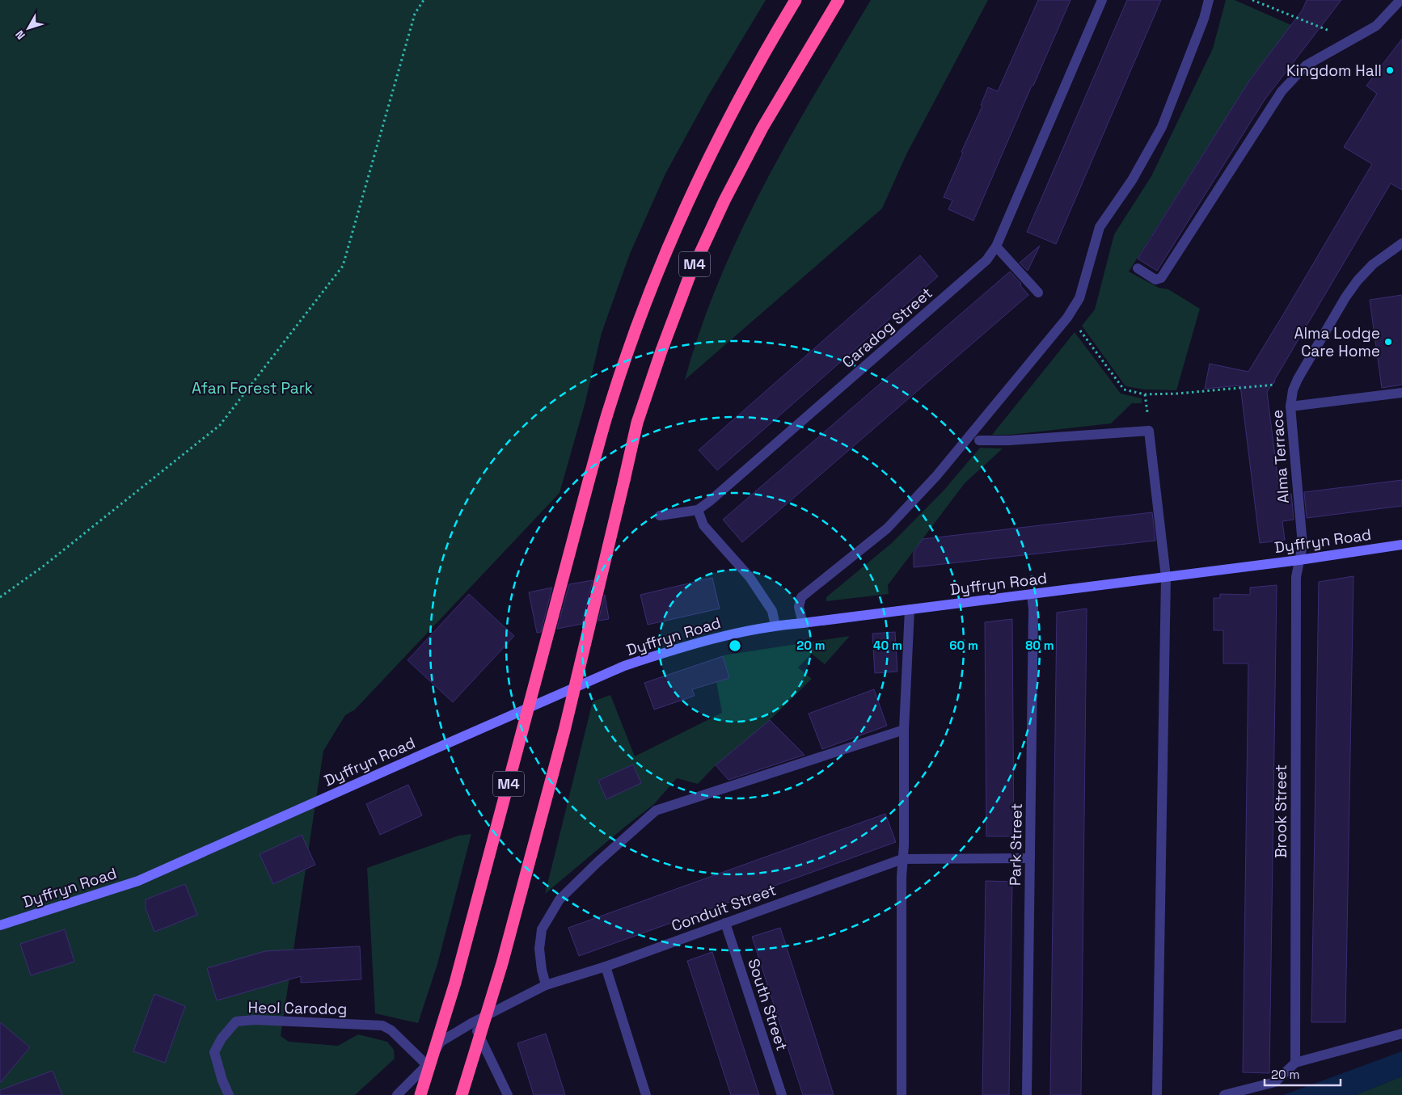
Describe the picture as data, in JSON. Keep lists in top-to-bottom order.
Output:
{
  "streets": {
    "highway": ["M4"],
    "street": [
      "Caradog Street",
      "Alma Terrace",
      "Dyffryn Road",
      "Brook Street",
      "Park Street",
      "Conduit Street",
      "South Street",
      "Heol Carodog"
    ]
  },
  "crossings": [
    ["Alma Terrace", "Dyffryn Road"],
    ["Alma Terrace", "Brook Street"],
    ["Dyffryn Road", "Brook Street"],
    ["Dyffryn Road", "Park Street"],
    ["Park Street", "Conduit Street"],
    ["Conduit Street", "South Street"],
    ["Conduit Street", "Heol Carodog"]
  ],
  "parks": ["Afan Forest Park"],
  "places": ["Kingdom Hall", "Alma Lodge Care Home"],
  "scale_bar": "20 m",
  "north": "bottom left",
  "rings": [
    "20 m",
    "40 m",
    "60 m",
    "80 m"
  ]
}
